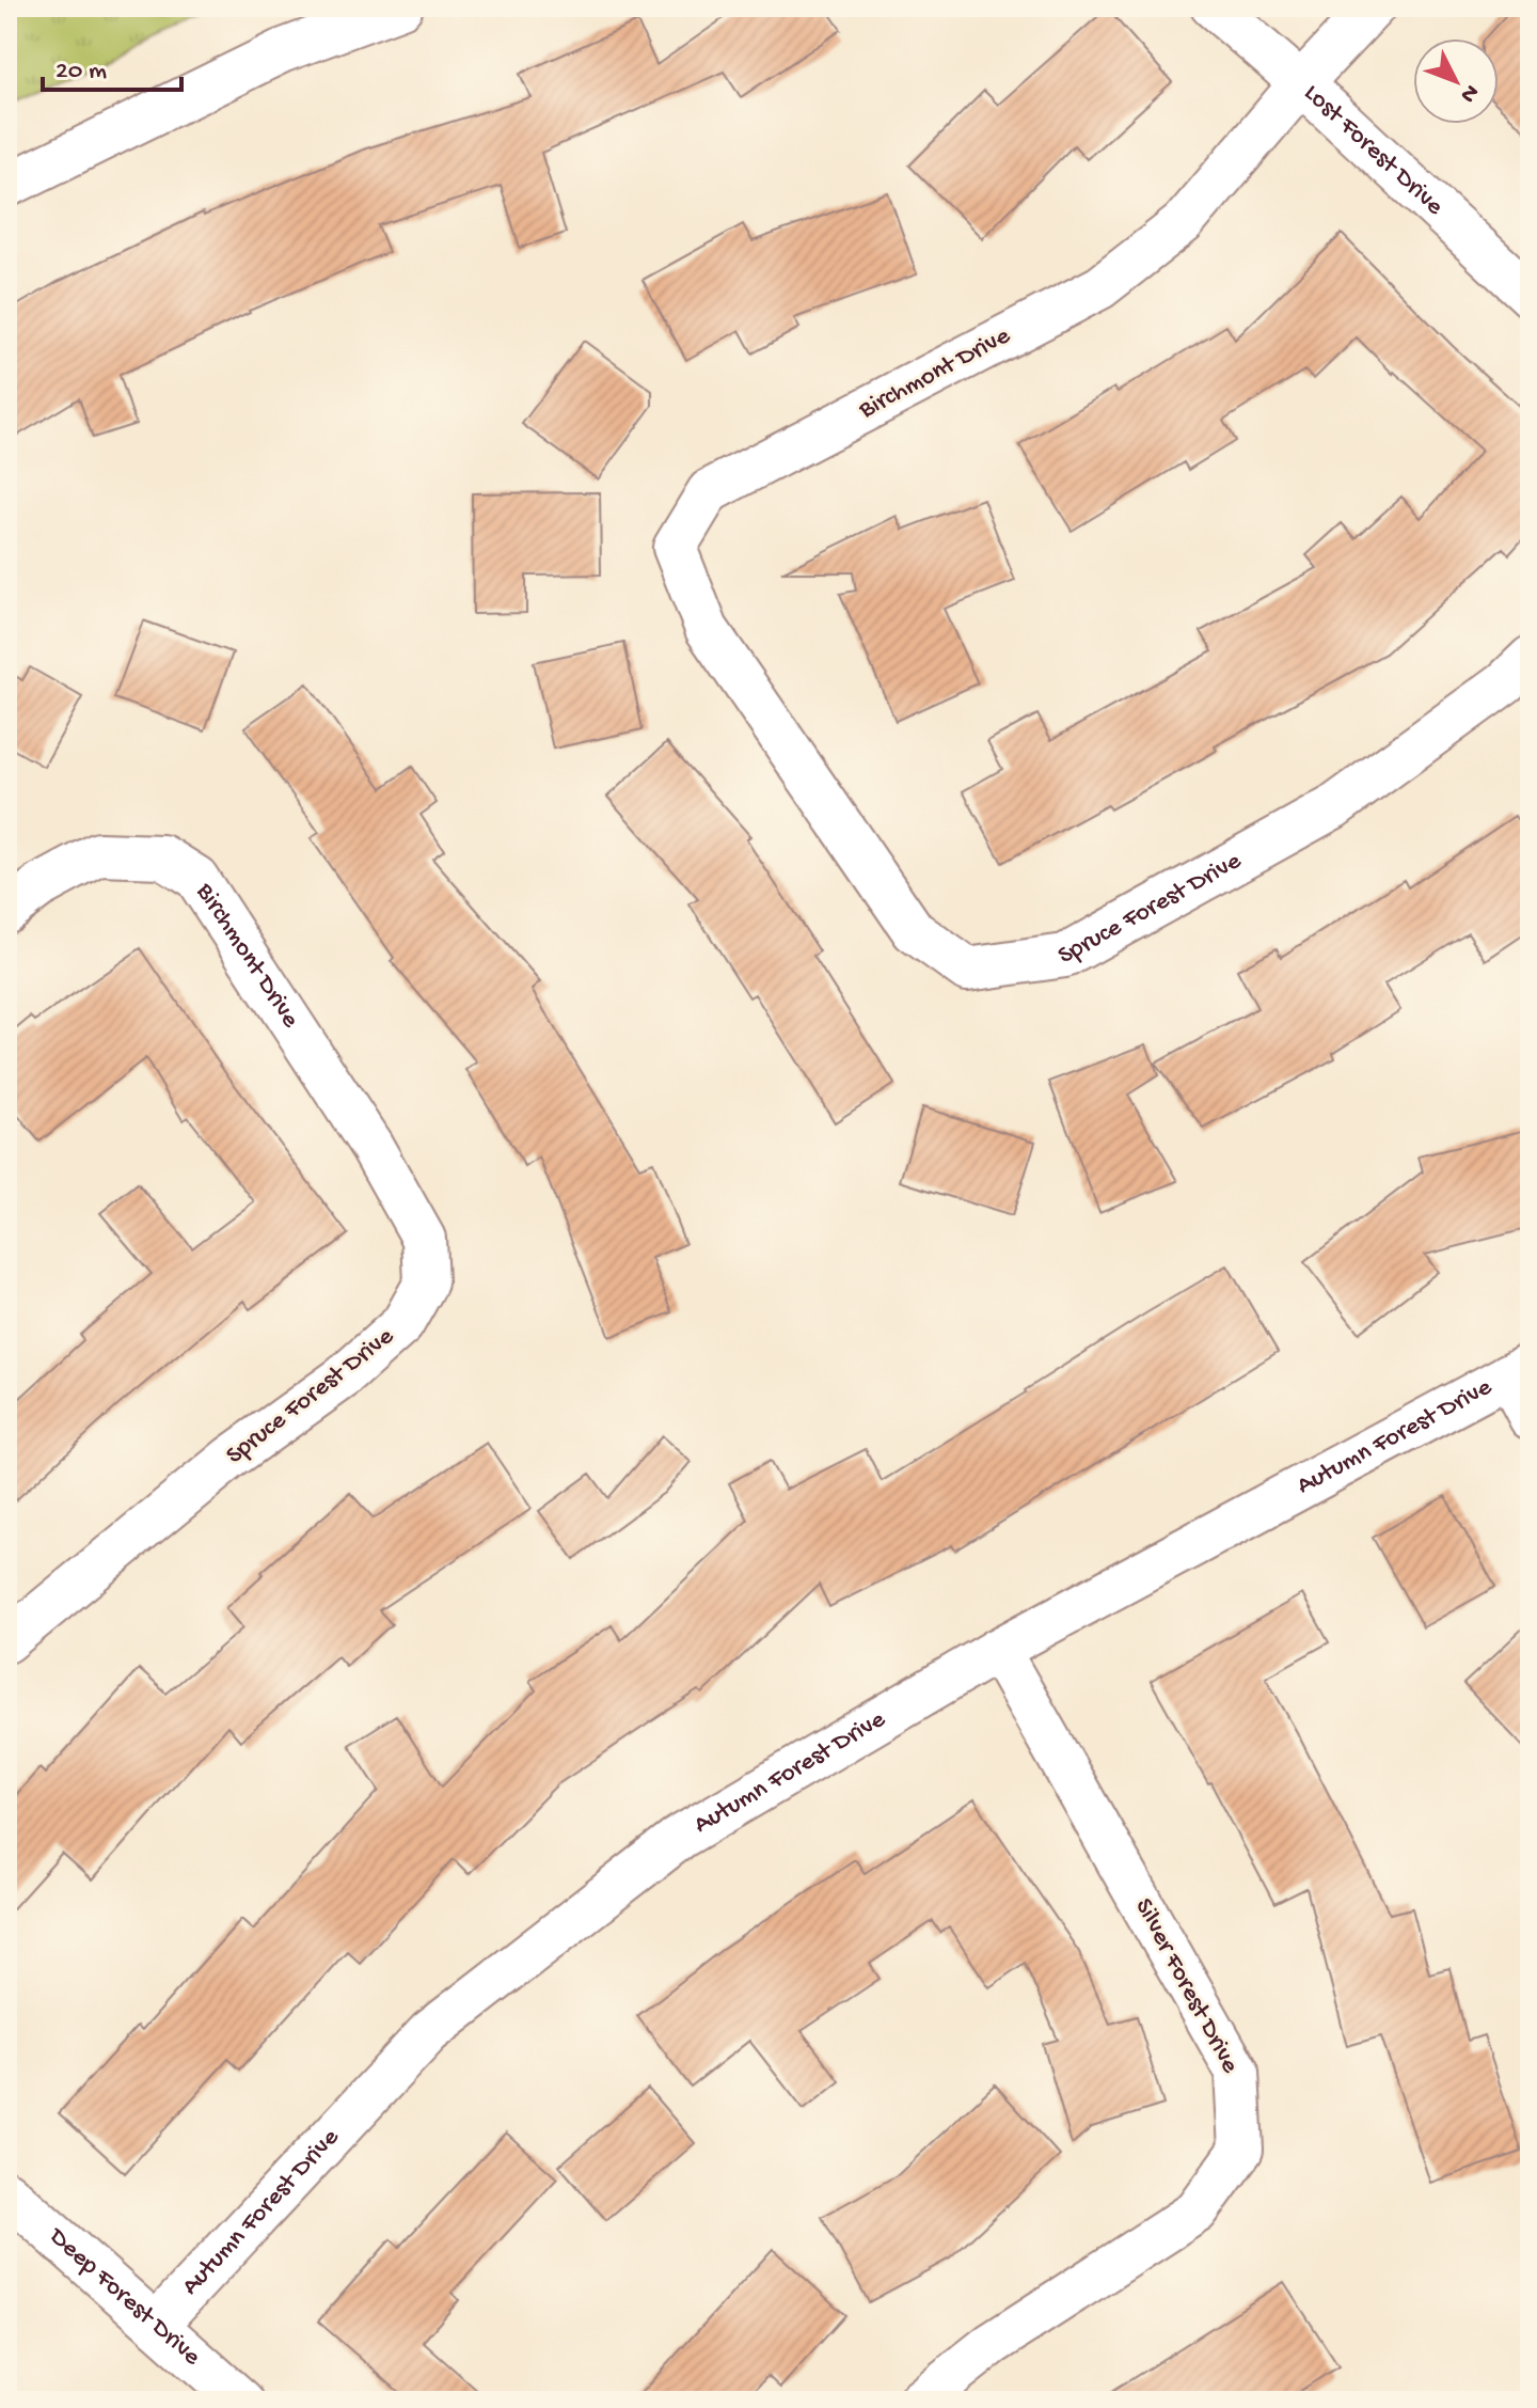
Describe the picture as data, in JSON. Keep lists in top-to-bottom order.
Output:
{
  "streets": {
    "street": [
      "Lost Forest Drive",
      "Birchmont Drive",
      "Spruce Forest Drive",
      "Autumn Forest Drive",
      "Silver Forest Drive",
      "Deep Forest Drive"
    ]
  },
  "crossings": [
    ["Lost Forest Drive", "Birchmont Drive"],
    ["Birchmont Drive", "Spruce Forest Drive"],
    ["Autumn Forest Drive", "Silver Forest Drive"],
    ["Autumn Forest Drive", "Deep Forest Drive"]
  ],
  "scale_bar": "20 m",
  "north": "bottom right"
}
